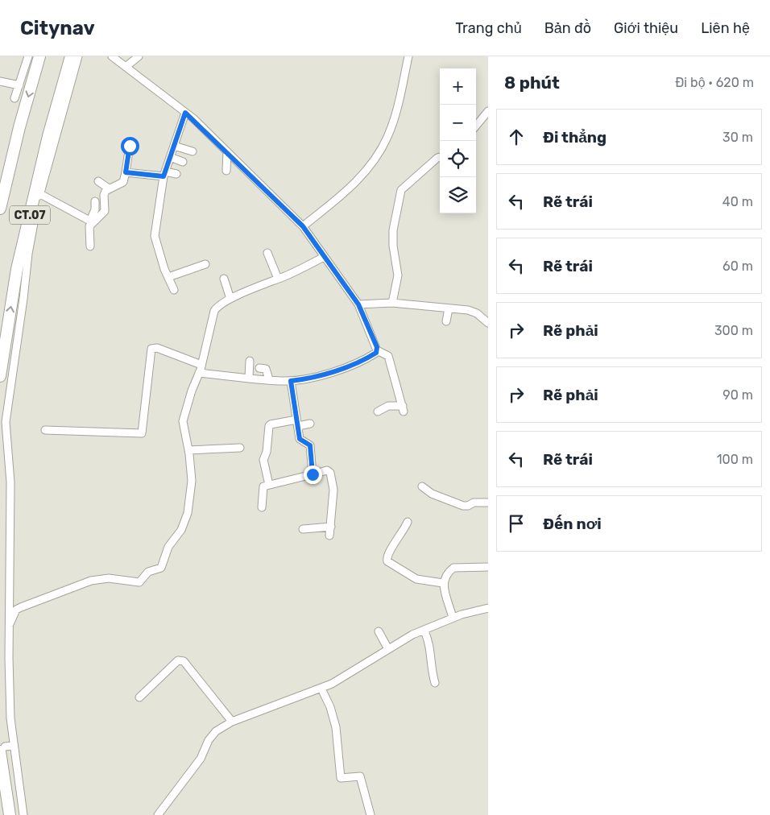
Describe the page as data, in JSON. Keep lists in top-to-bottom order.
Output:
{
  "streets": {
    "highway": ["CT.07"]
  },
  "page": {
    "header": "Citynav",
    "nav": [
      "Trang chủ",
      "Bản đồ",
      "Giới thiệu",
      "Liên hệ"
    ],
    "heading": ["8 phút", "Đi bộ · 620 m"],
    "map_buttons": ["+", "−"],
    "list": [
      ["Đi thẳng", "30 m"],
      ["Rẽ trái", "40 m"],
      ["Rẽ trái", "60 m"],
      ["Rẽ phải", "300 m"],
      ["Rẽ phải", "90 m"],
      ["Rẽ trái", "100 m"],
      "Đến nơi"
    ]
  }
}
